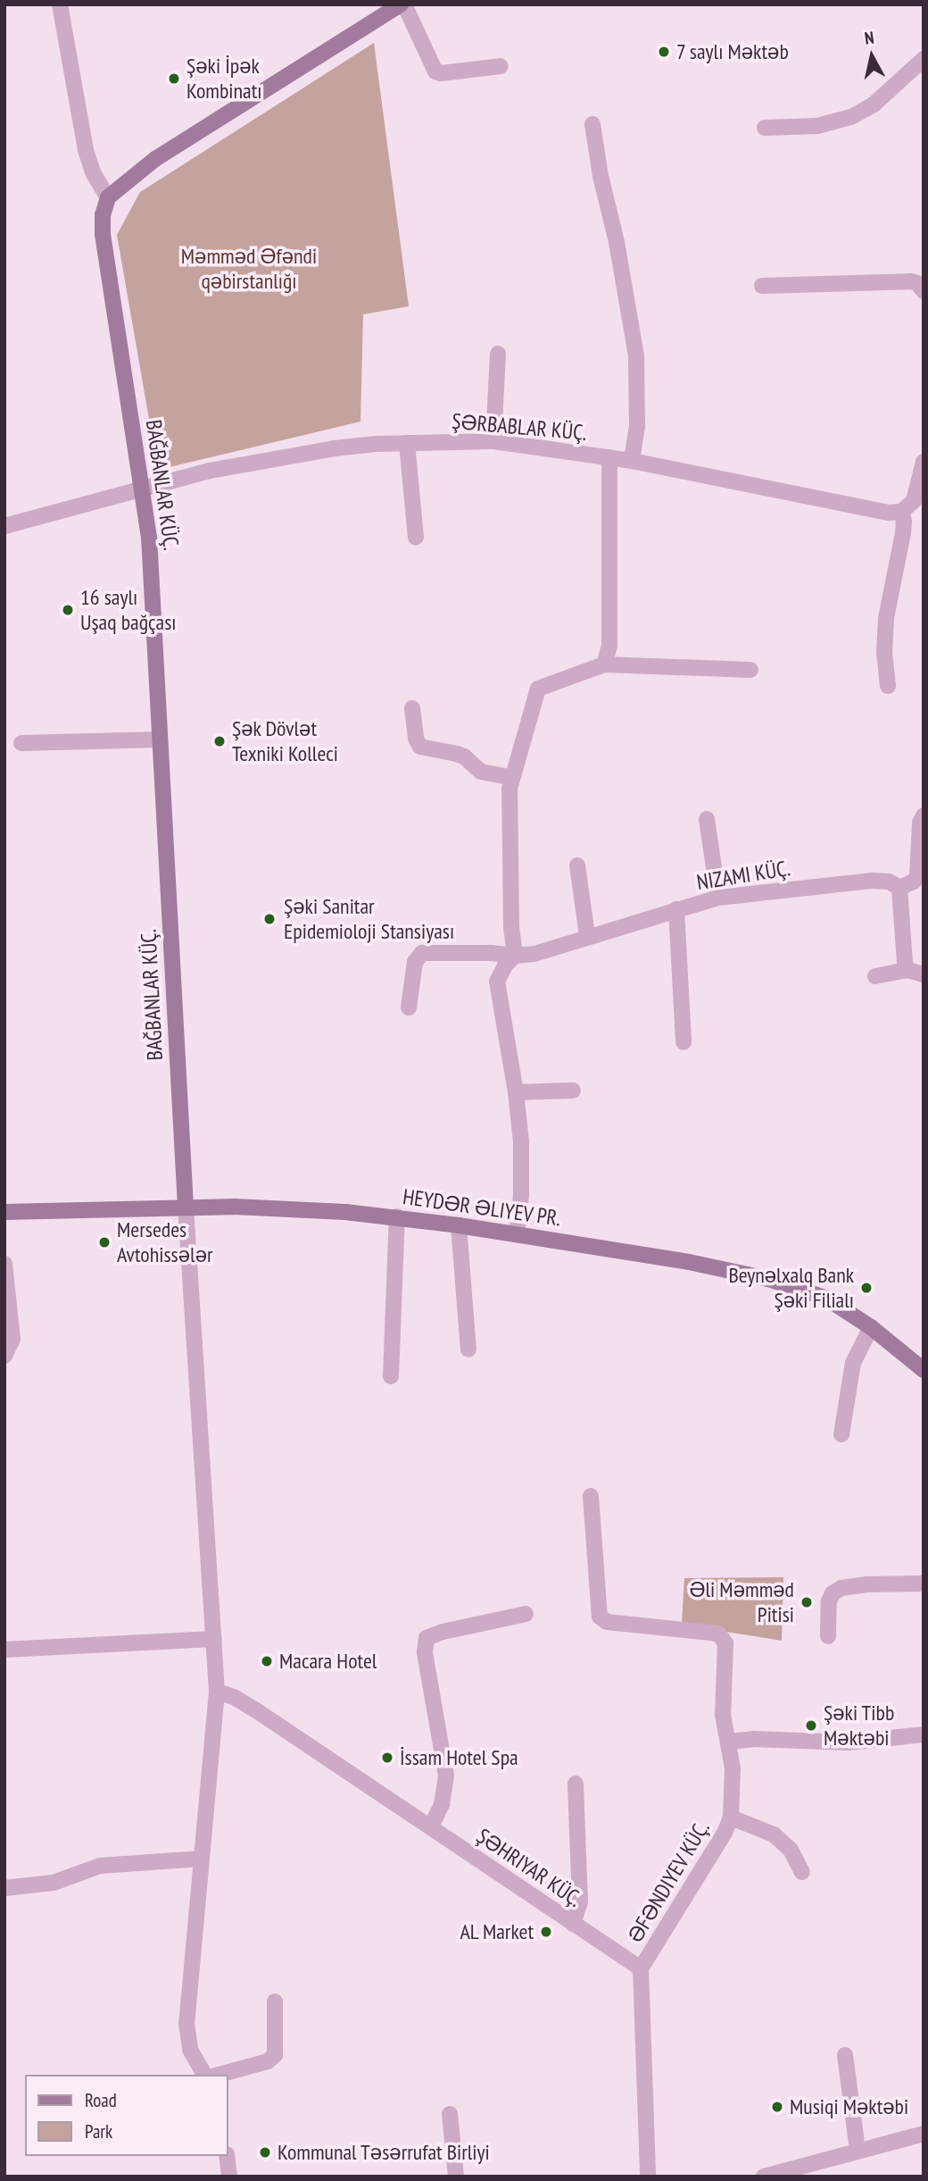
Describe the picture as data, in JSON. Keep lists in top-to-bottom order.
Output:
{
  "streets": {
    "street": [
      "ŞƏRBABLAR KÜÇ.",
      "BAĞBANLAR KÜÇ.",
      "NIZAMI KÜÇ.",
      "HEYDƏR ƏLIYEV PR.",
      "ŞƏHRIYAR KÜÇ.",
      "ƏFƏNDIYEV KÜÇ."
    ]
  },
  "crossings": [
    ["ŞƏRBABLAR KÜÇ.", "BAĞBANLAR KÜÇ."],
    ["BAĞBANLAR KÜÇ.", "HEYDƏR ƏLIYEV PR."],
    ["ŞƏHRIYAR KÜÇ.", "ƏFƏNDIYEV KÜÇ."]
  ],
  "parks": ["Məmməd Əfəndi qəbirstanlığı"],
  "places": [
    "7 saylı Məktəb",
    "Şəki İpək Kombinatı",
    "16 saylı Uşaq bağçası",
    "Şək Dövlət Texniki Kolleci",
    "Şəki Sanitar Epidemioloji Stansiyası",
    "Mersedes Avtohissələr",
    "Beynəlxalq Bank Şəki Filialı",
    "Əli Məmməd Pitisi",
    "Macara Hotel",
    "Şəki Tibb Məktəbi",
    "İssam Hotel Spa",
    "AL Market",
    "Musiqi Məktəbi",
    "Kommunal Təsərrufat Birliyi"
  ],
  "legend": ["Road", "Park"],
  "north": "top"
}
